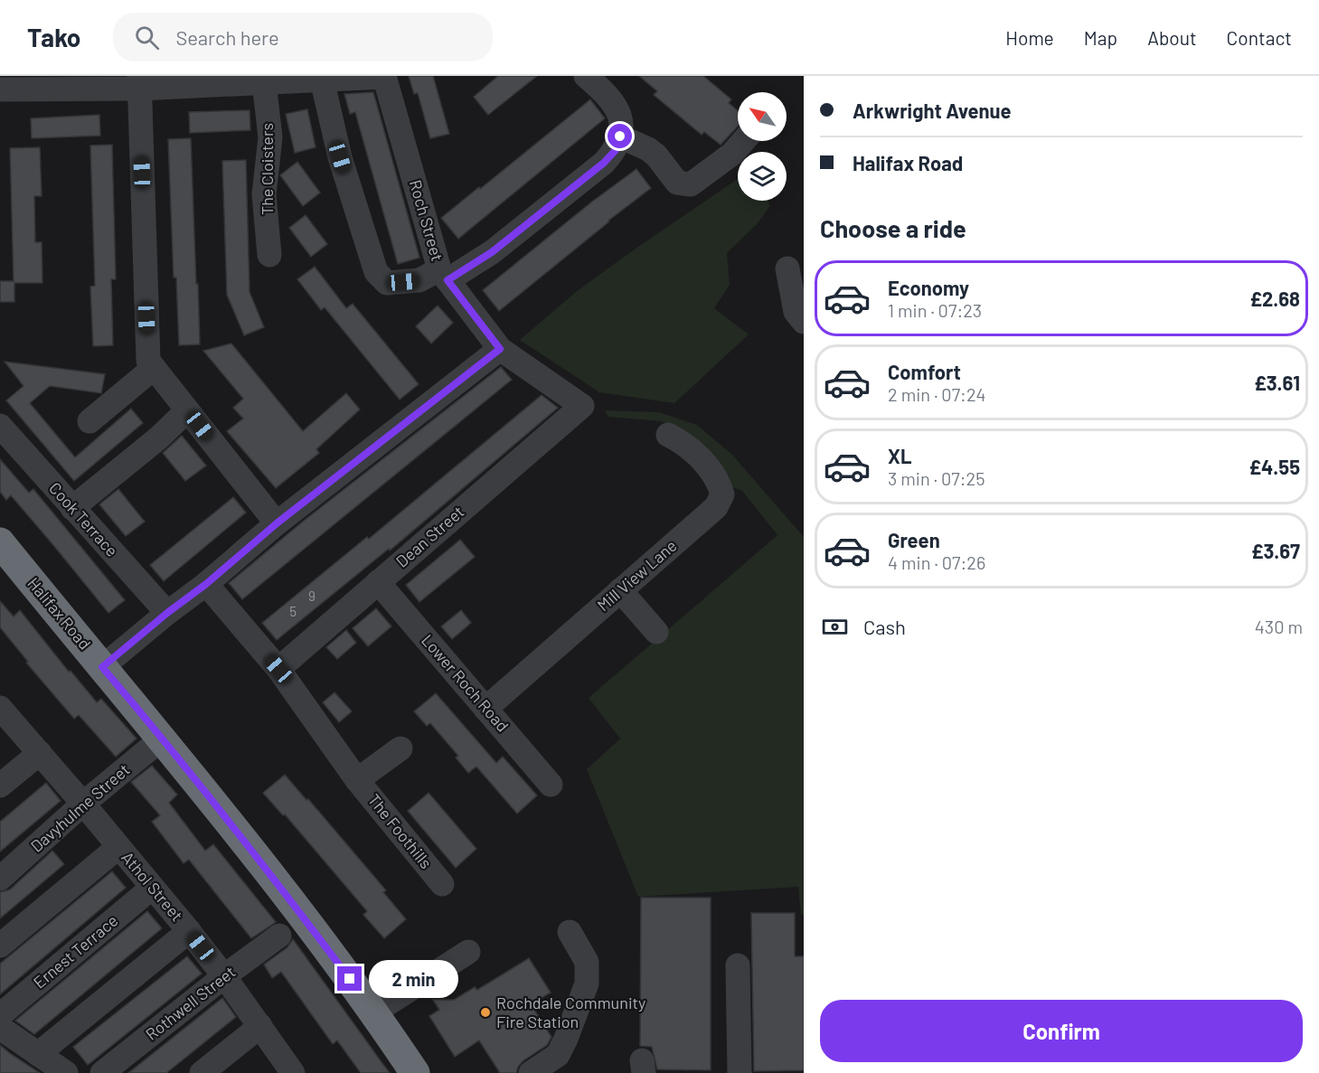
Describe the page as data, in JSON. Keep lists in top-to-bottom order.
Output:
{
  "streets": {
    "highway": ["Halifax Road"],
    "street": [
      "The Cloisters",
      "Roch Street",
      "Cook Terrace",
      "Dean Street",
      "Mill View Lane",
      "Lower Roch Road",
      "Davyhulme Street",
      "The Foothills",
      "Athol Street",
      "Ernest Terrace",
      "Rothwell Street"
    ]
  },
  "crossings": [
    ["Roch Street", "Dean Street"],
    ["Dean Street", "Lower Roch Road"],
    ["Dean Street", "The Foothills"],
    ["Mill View Lane", "Lower Roch Road"],
    ["Halifax Road", "Davyhulme Street"],
    ["Davyhulme Street", "Athol Street"],
    ["Athol Street", "Ernest Terrace"],
    ["Athol Street", "Rothwell Street"]
  ],
  "places": ["Rochdale Community Fire Station"],
  "house_numbers": ["9", "5"],
  "north": "top left",
  "page": {
    "header": "Tako",
    "search": "Search here",
    "nav": [
      "Home",
      "Map",
      "About",
      "Contact"
    ],
    "banner": ["Arkwright Avenue", "Halifax Road"],
    "heading": "Choose a ride",
    "list": [
      {
        "name": "Economy",
        "note": "1 min · 07:23",
        "value": "£2.68"
      },
      {
        "name": "Comfort",
        "note": "2 min · 07:24",
        "value": "£3.61"
      },
      {
        "name": "XL",
        "note": "3 min · 07:25",
        "value": "£4.55"
      },
      {
        "name": "Green",
        "note": "4 min · 07:26",
        "value": "£3.67"
      }
    ],
    "pay": ["Cash", "430 m"],
    "bubble": "2 min",
    "buttons": "Confirm"
  }
}
